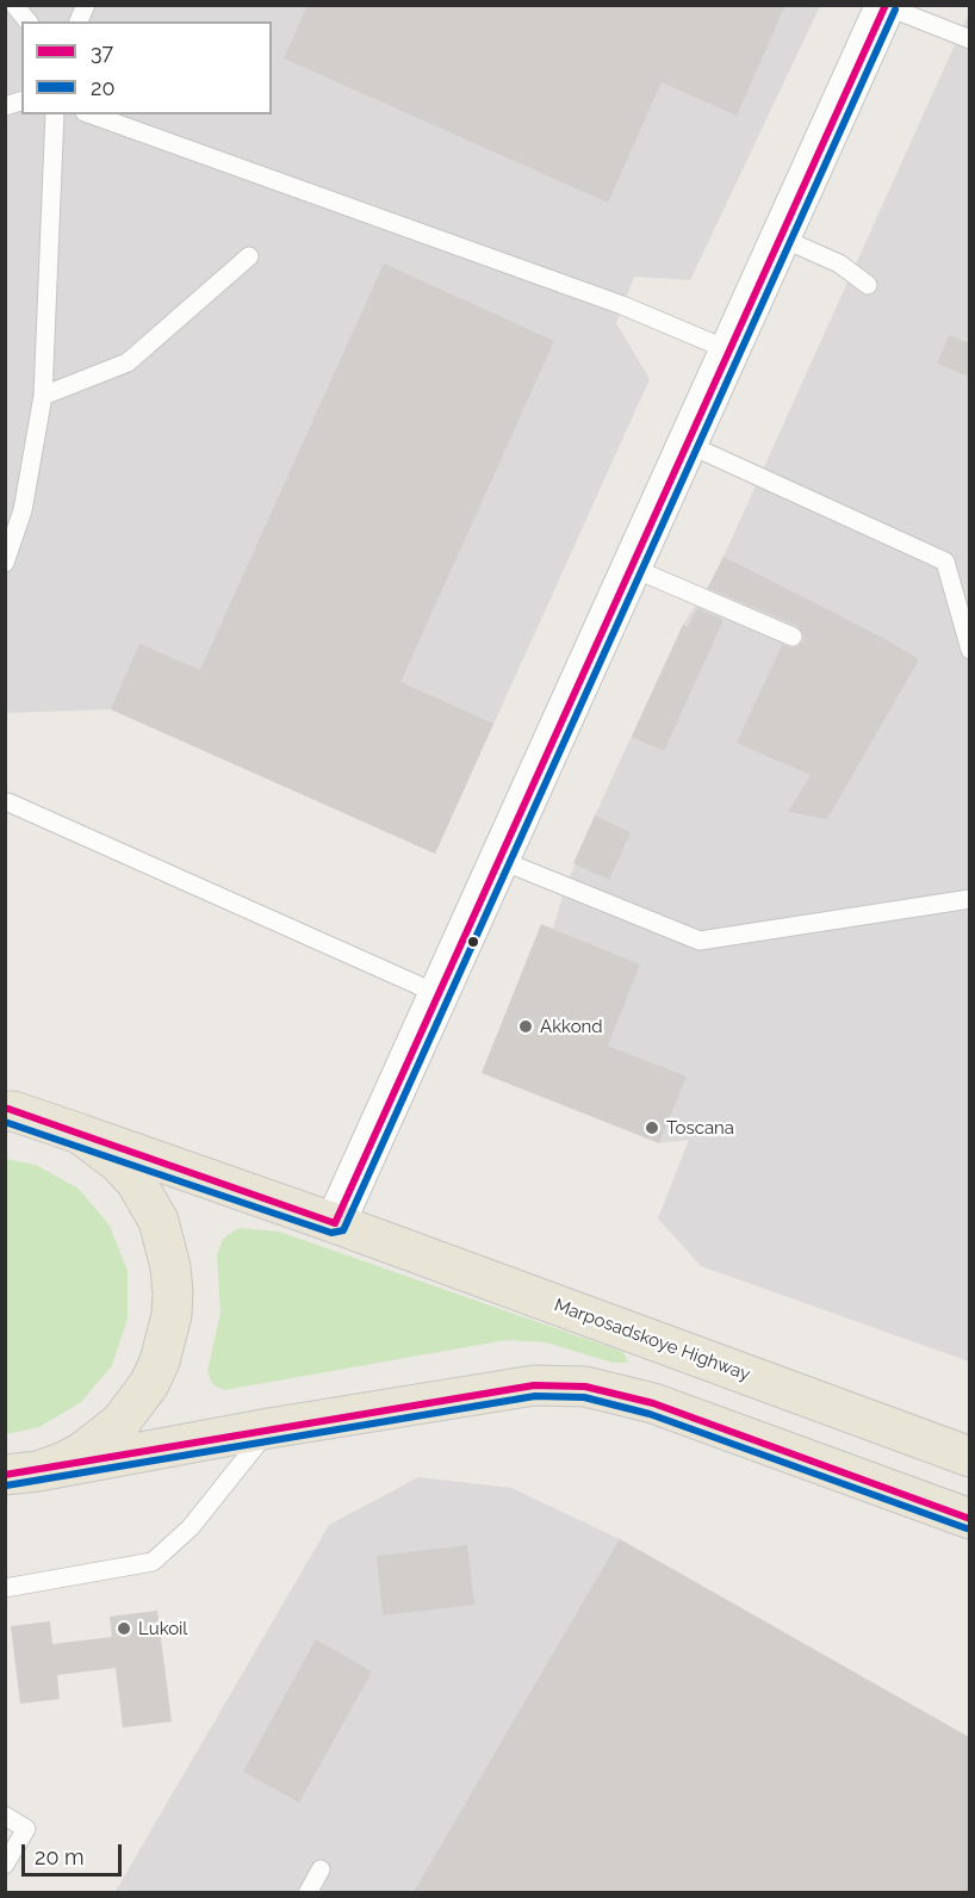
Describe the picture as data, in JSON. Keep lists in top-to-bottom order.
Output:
{
  "streets": {
    "main road": ["Marposadskoye Highway"]
  },
  "places": ["Akkond", "Toscana", "Lukoil"],
  "lines": ["transit line 37", "transit line 20"],
  "legend": ["37", "20"],
  "scale_bar": "20 m"
}
